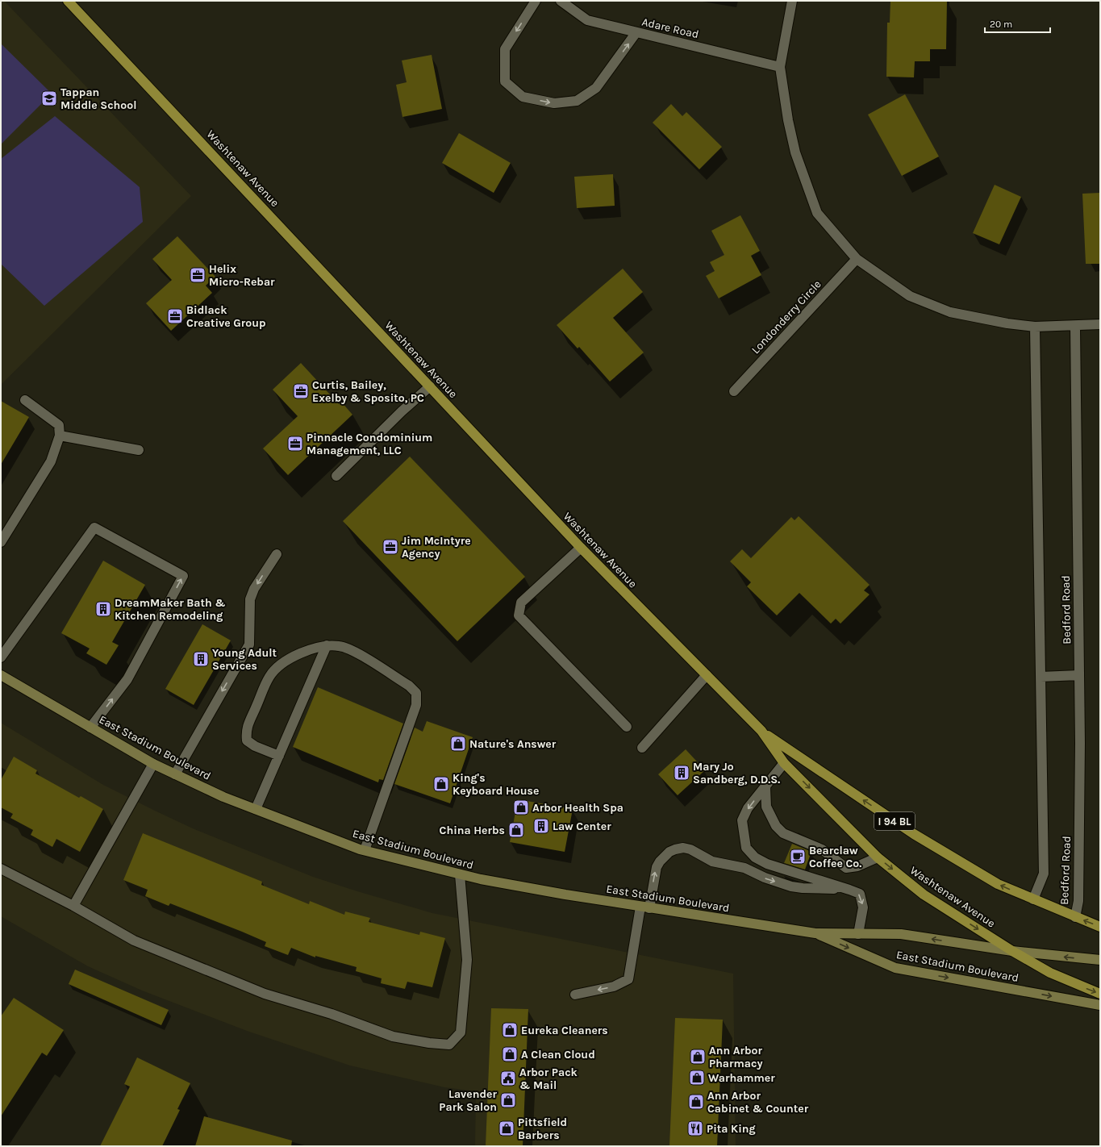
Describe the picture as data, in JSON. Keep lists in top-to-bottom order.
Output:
{
  "streets": {
    "main road": ["Washtenaw Avenue", "East Stadium Boulevard", "I 94 BL"],
    "street": ["Adare Road", "Londonderry Circle", "Bedford Road"]
  },
  "crossings": [
    ["Washtenaw Avenue", "Bedford Road"],
    ["Washtenaw Avenue", "East Stadium Boulevard"]
  ],
  "places": {
    "school or university": ["Tappan Middle School"],
    "office": [
      "Helix Micro-Rebar",
      "Bidlack Creative Group",
      "Curtis, Bailey, Exelby & Sposito, PC",
      "Pinnacle Condominium Management, LLC",
      "Jim McIntyre Agency"
    ],
    "building": [
      "DreamMaker Bath & Kitchen Remodeling",
      "Young Adult Services",
      "Mary Jo Sandberg, D.D.S.",
      "Law Center"
    ],
    "shop": [
      "Nature's Answer",
      "King's Keyboard House",
      "Arbor Health Spa",
      "China Herbs",
      "Eureka Cleaners",
      "A Clean Cloud",
      "Ann Arbor Pharmacy",
      "Warhammer",
      "Lavender Park Salon",
      "Ann Arbor Cabinet & Counter",
      "Pittsfield Barbers"
    ],
    "cafe": ["Bearclaw Coffee Co."],
    "public building": ["Arbor Pack & Mail"],
    "restaurant": ["Pita King"]
  },
  "scale_bar": "20 m"
}
